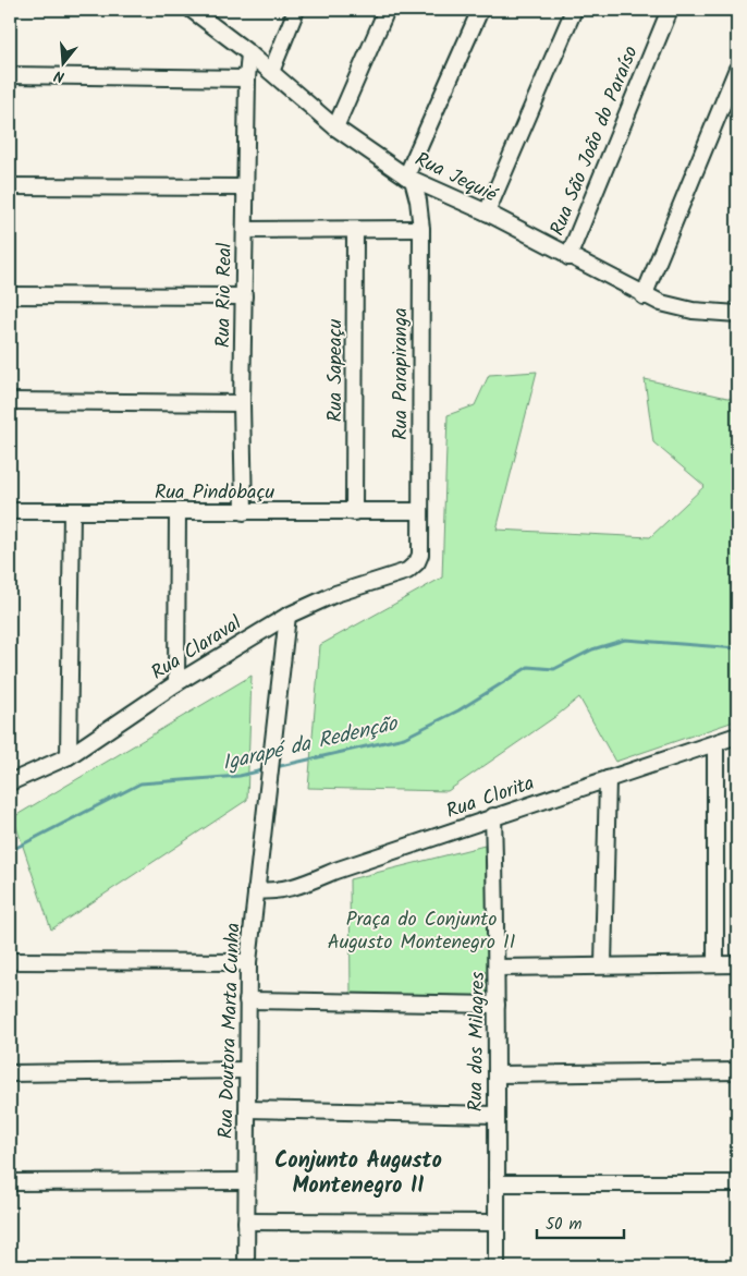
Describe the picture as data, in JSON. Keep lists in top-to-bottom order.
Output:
{
  "streets": {
    "street": [
      "Rua São João do Paraíso",
      "Rua Jequié",
      "Rua Rio Real",
      "Rua Sapeaçu",
      "Rua Parapiranga",
      "Rua Pindobaçu",
      "Rua Claraval",
      "Rua Clorita",
      "Rua Doutora Marta Cunha",
      "Rua dos Milagres"
    ]
  },
  "crossings": [
    ["Rua São João do Paraíso", "Rua Jequié"],
    ["Rua Jequié", "Rua Rio Real"],
    ["Rua Jequié", "Rua Parapiranga"],
    ["Rua Rio Real", "Rua Pindobaçu"],
    ["Rua Sapeaçu", "Rua Pindobaçu"],
    ["Rua Parapiranga", "Rua Pindobaçu"],
    ["Rua Parapiranga", "Rua Claraval"],
    ["Rua Claraval", "Rua Doutora Marta Cunha"],
    ["Rua Clorita", "Rua Doutora Marta Cunha"],
    ["Rua Clorita", "Rua dos Milagres"]
  ],
  "districts": ["Conjunto Augusto Montenegro II"],
  "water": ["Igarapé da Redenção"],
  "parks": ["Praça do Conjunto Augusto Montenegro II"],
  "scale_bar": "50 m",
  "north": "bottom"
}
